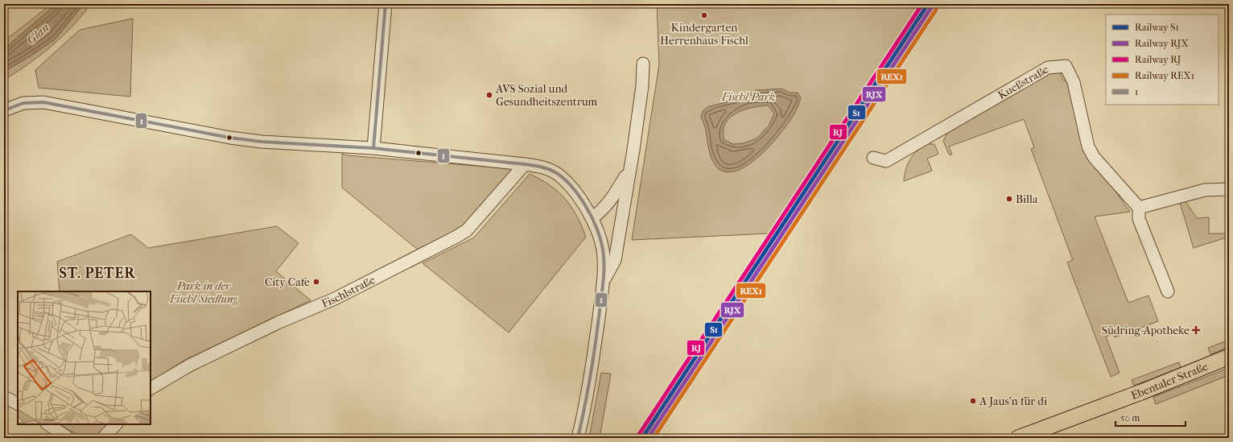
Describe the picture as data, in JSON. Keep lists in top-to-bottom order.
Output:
{
  "streets": {
    "main road": ["Ebentaler Straße"],
    "street": ["Kueßstraße", "Fischlstraße"]
  },
  "districts": ["ST. PETER"],
  "water": ["Glan"],
  "parks": ["Fischl-Park", "Park in der Fischl-Siedlung"],
  "places": {
    "other": [
      "Kindergarten Herrenhaus Fischl",
      "AVS Sozial und Gesundheitszentrum",
      "Billa",
      "City Cafe",
      "A Jaus'n für di"
    ],
    "health": ["Südring-Apotheke"]
  },
  "lines": [
    "rail line S1",
    "rail line RJ",
    "transit line 1",
    "rail line RJX",
    "rail line REX1"
  ],
  "legend": [
    "Railway S1",
    "Railway RJX",
    "Railway RJ",
    "Railway REX1",
    "1"
  ],
  "scale_bar": "50 m"
}
